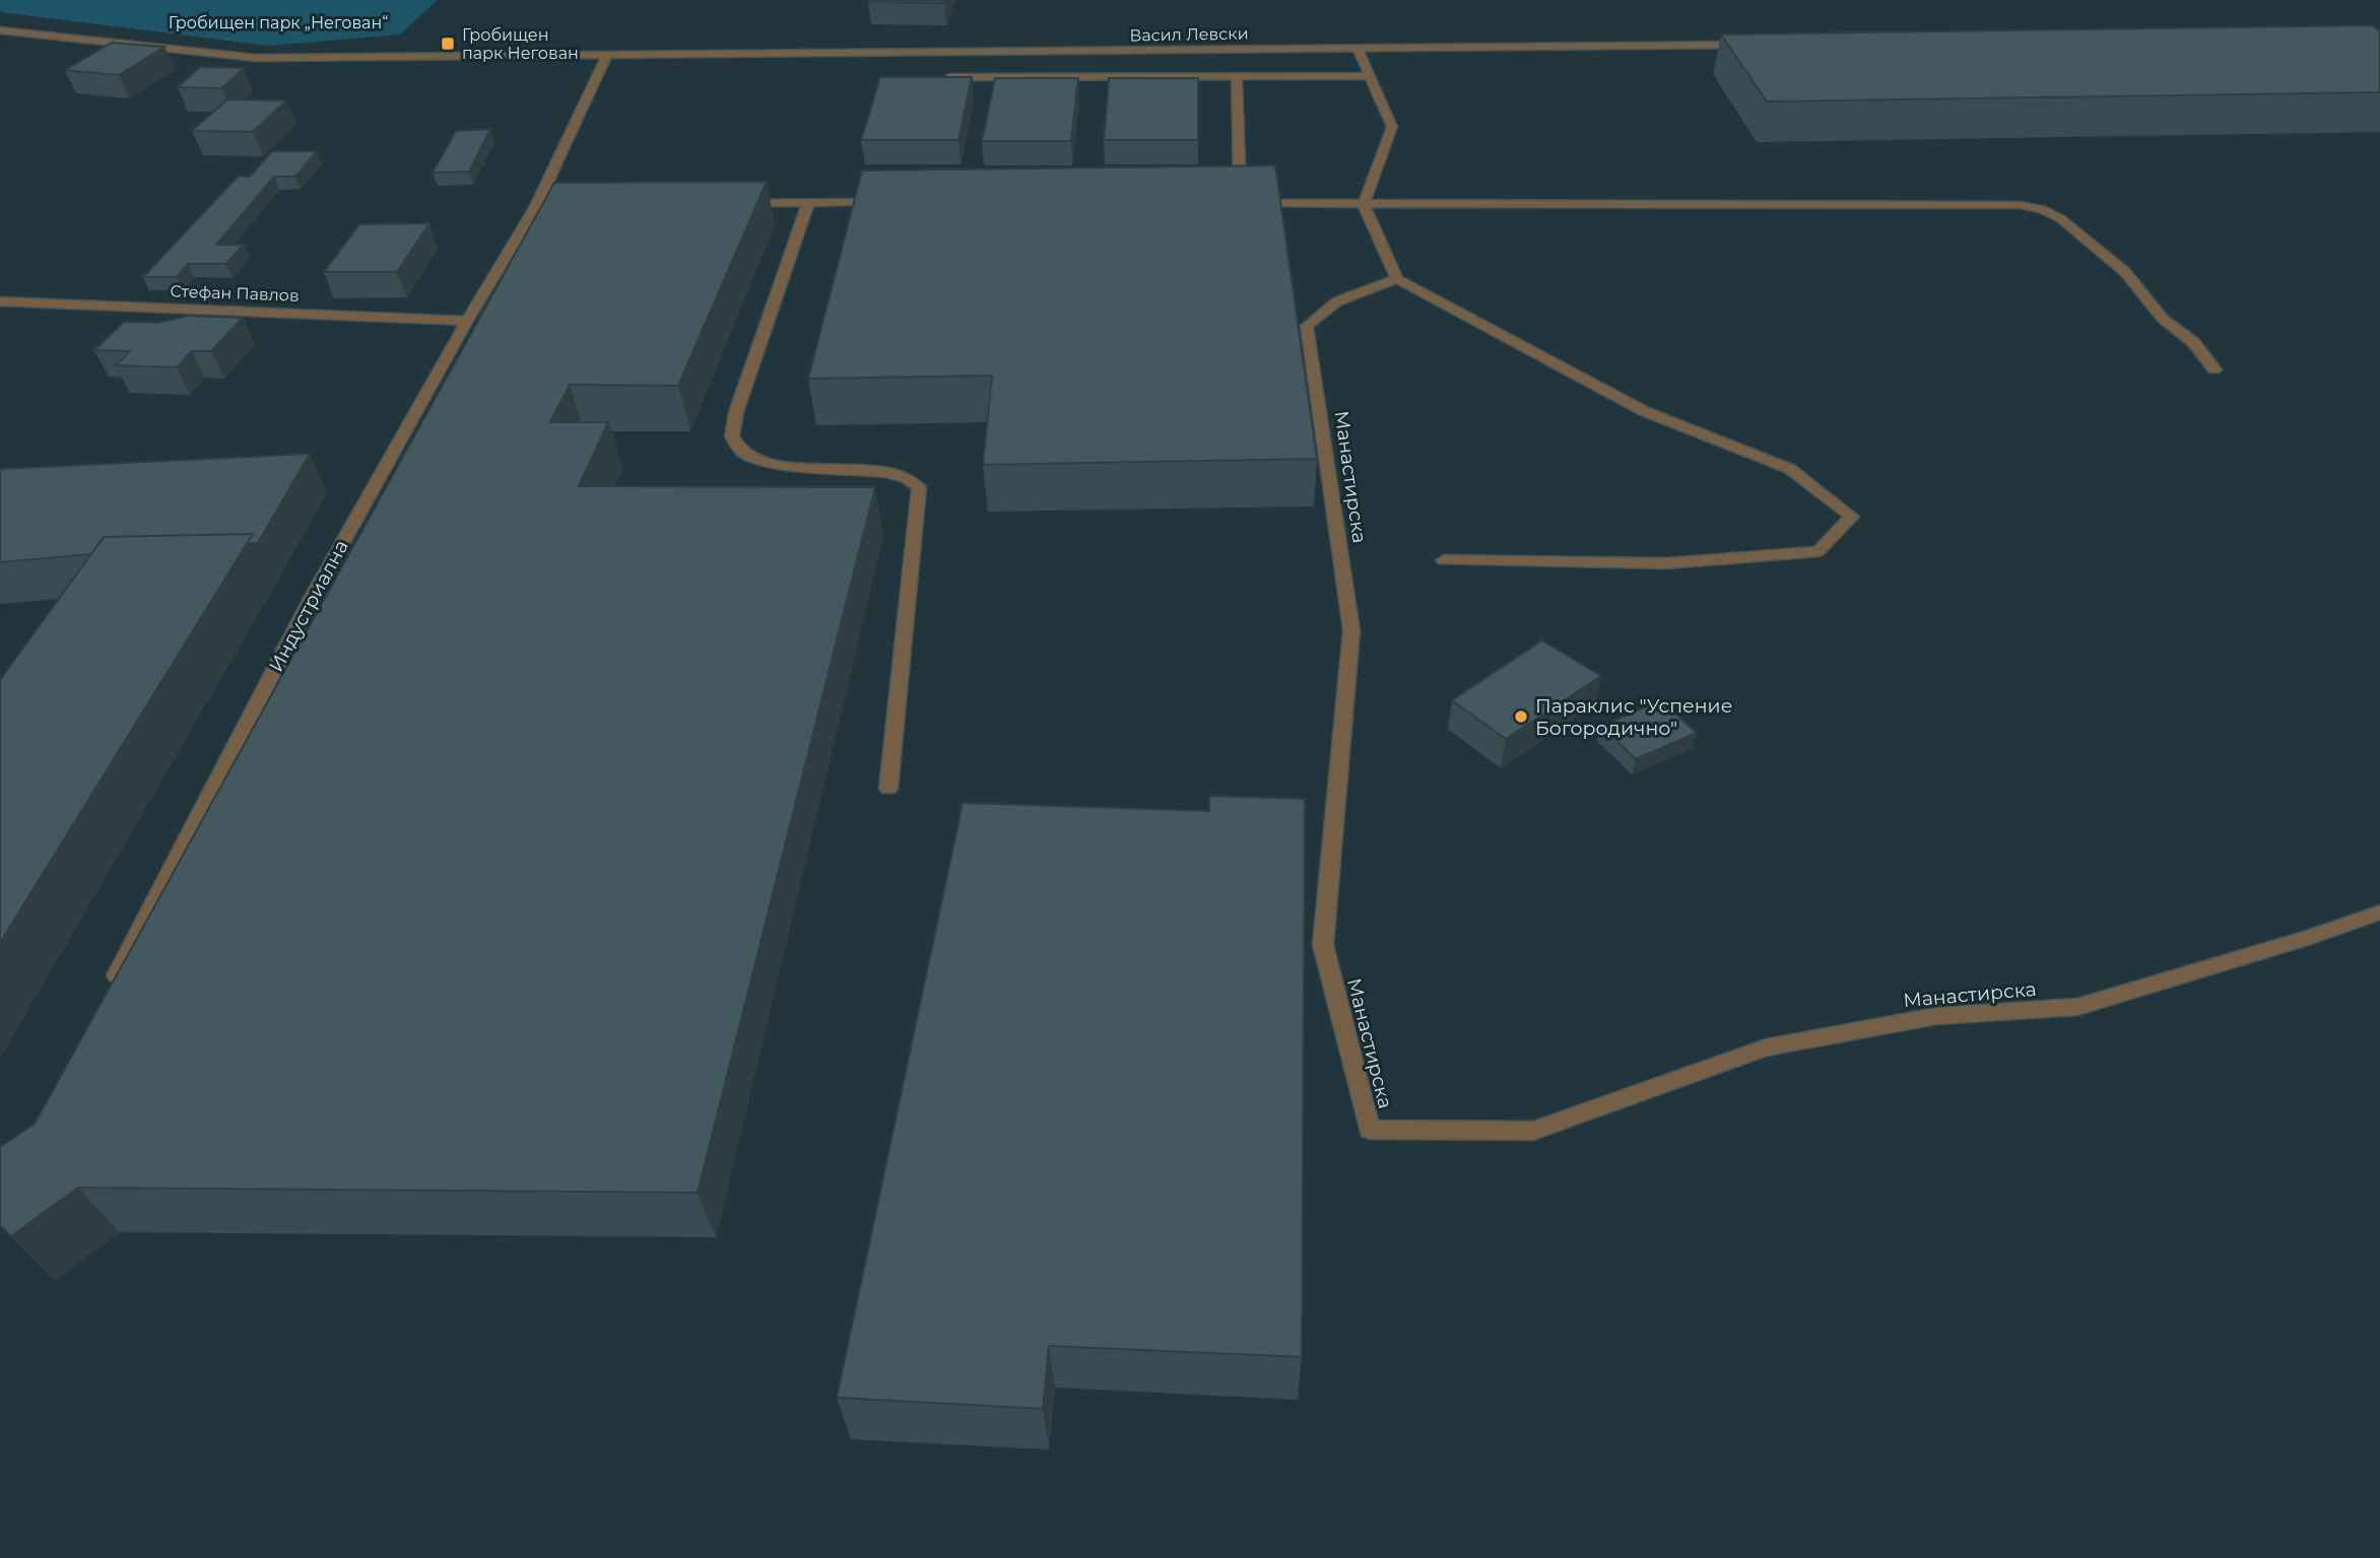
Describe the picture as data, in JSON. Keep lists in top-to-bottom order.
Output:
{
  "streets": {
    "street": [
      "Васил Левски",
      "Стефан Павлов",
      "Манастирска",
      "Индустриална"
    ]
  },
  "crossings": [
    ["Васил Левски", "Индустриална"],
    ["Стефан Павлов", "Индустриална"]
  ],
  "parks": ["Гробищен парк „Негован“"],
  "places": {
    "transit": ["Гробищен парк Негован"],
    "other": ["Параклис \"Успение Богородично\""]
  }
}
